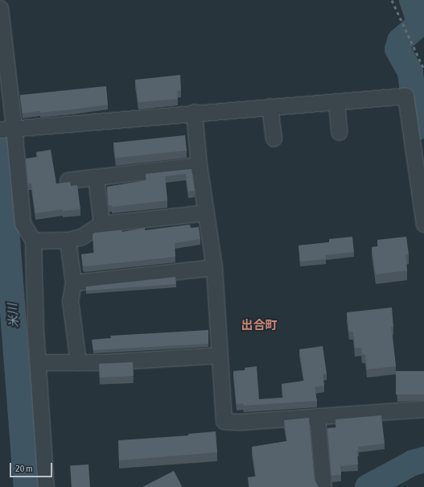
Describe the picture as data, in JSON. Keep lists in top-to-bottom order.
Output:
{
  "districts": ["出合町"],
  "water": ["米川"],
  "scale_bar": "20 m"
}
